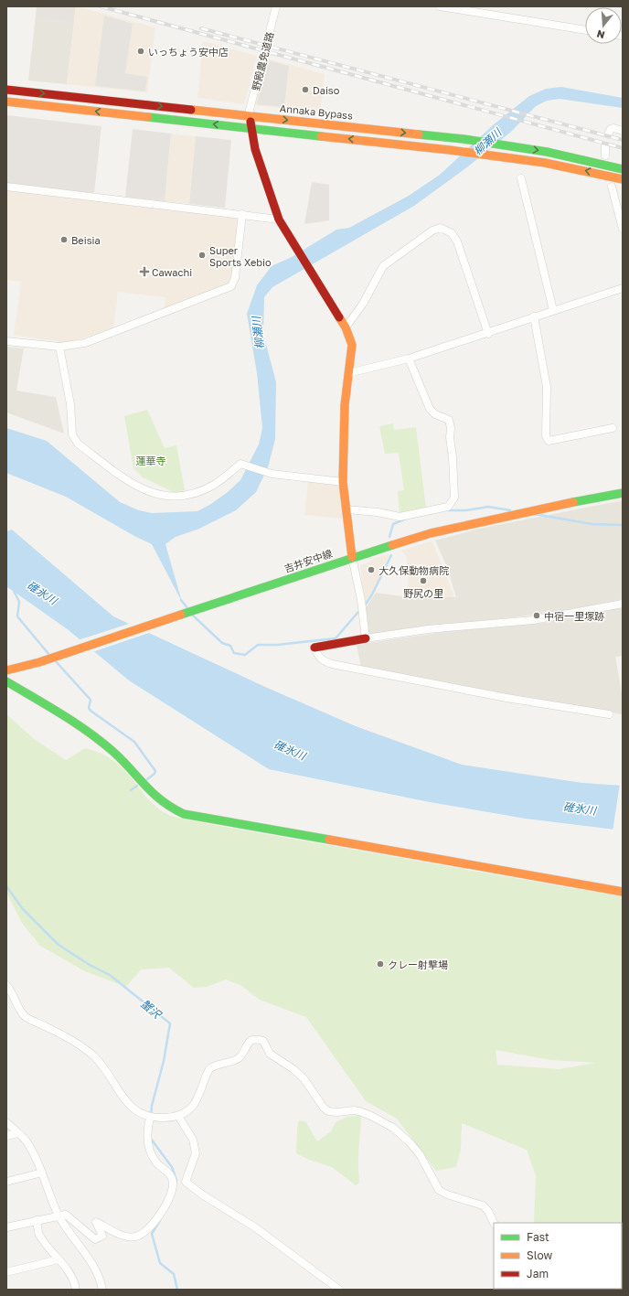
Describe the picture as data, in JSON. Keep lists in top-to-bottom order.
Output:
{
  "streets": {
    "main road": ["Annaka Bypass", "吉井安中線"],
    "street": ["野殿農免道路"]
  },
  "crossings": [
    ["野殿農免道路", "Annaka Bypass"]
  ],
  "water": ["柳瀬川", "碓氷川", "蟹沢"],
  "parks": ["蓮華寺"],
  "places": {
    "other": [
      "いっちょう安中店",
      "Daiso",
      "Beisia",
      "Super Sports Xebio",
      "大久保動物病院",
      "野尻の里",
      "中宿一里塚跡",
      "クレー射撃場"
    ],
    "health": ["Cawachi"]
  },
  "legend": ["Fast", "Slow", "Jam"],
  "north": "bottom"
}
